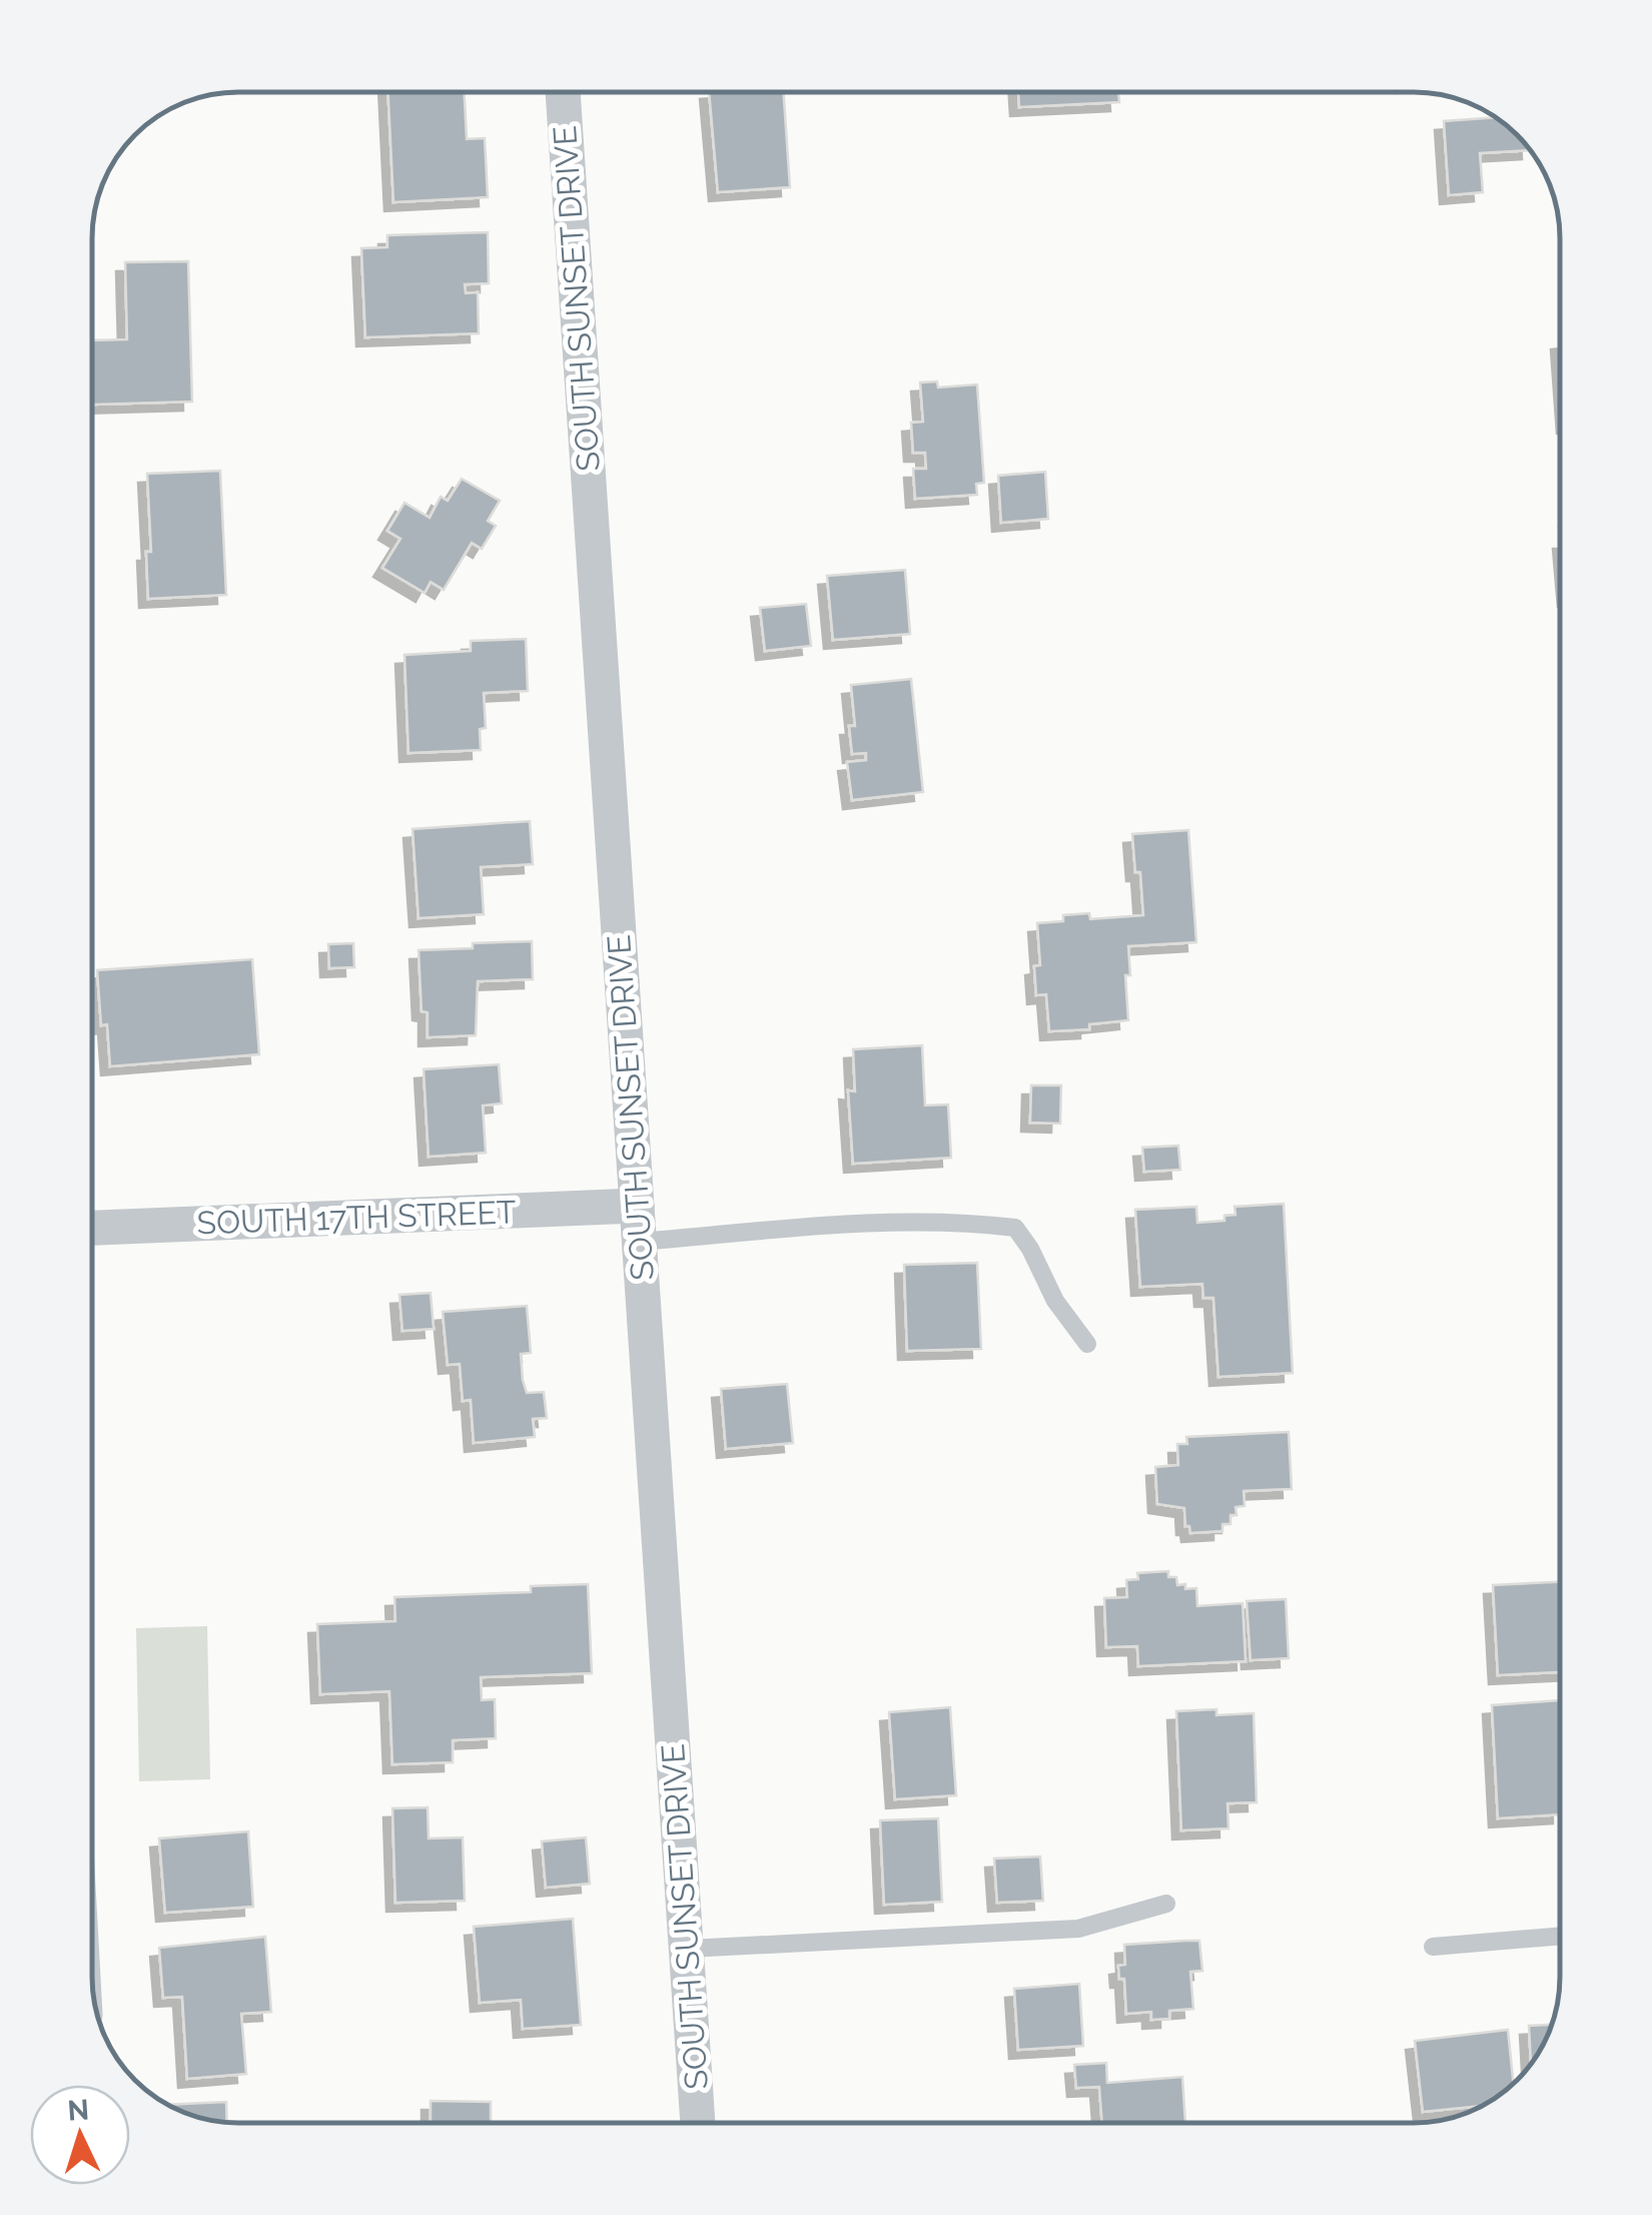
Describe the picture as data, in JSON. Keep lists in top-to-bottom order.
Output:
{
  "streets": {
    "street": ["SOUTH SUNSET DRIVE", "SOUTH 17TH STREET"]
  },
  "crossings": [
    ["SOUTH SUNSET DRIVE", "SOUTH 17TH STREET"]
  ],
  "north": "top"
}
